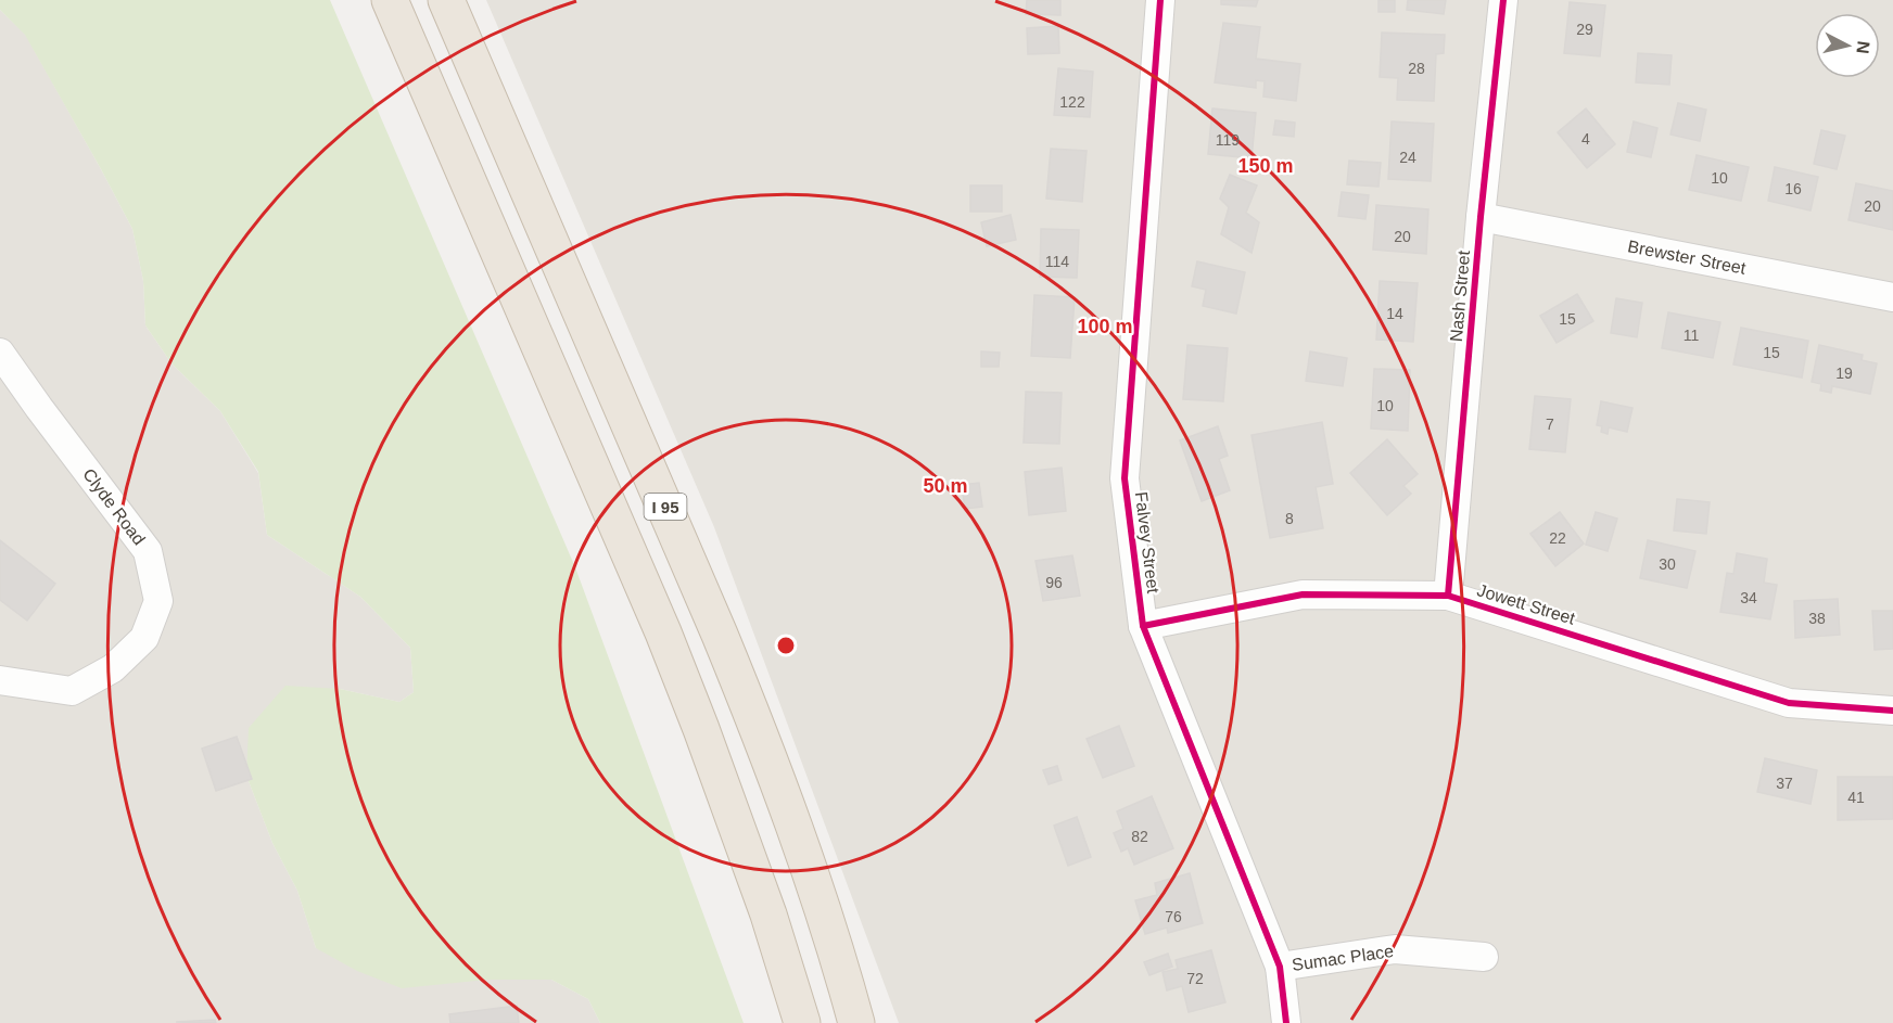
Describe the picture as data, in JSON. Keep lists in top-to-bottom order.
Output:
{
  "streets": {
    "highway": ["I 95"],
    "street": [
      "Brewster Street",
      "Nash Street",
      "Clyde Road",
      "Falvey Street",
      "Jowett Street",
      "Sumac Place"
    ]
  },
  "crossings": [
    ["Brewster Street", "Nash Street"],
    ["Nash Street", "Jowett Street"],
    ["Falvey Street", "Jowett Street"],
    ["Falvey Street", "Sumac Place"]
  ],
  "house_numbers": [
    "29",
    "28",
    "122",
    "4",
    "119",
    "24",
    "10",
    "16",
    "20",
    "20",
    "114",
    "14",
    "15",
    "11",
    "15",
    "19",
    "10",
    "7",
    "8",
    "22",
    "30",
    "96",
    "34",
    "38",
    "37",
    "41",
    "82",
    "76",
    "72"
  ],
  "north": "right",
  "rings": ["150 m", "100 m", "50 m"]
}
